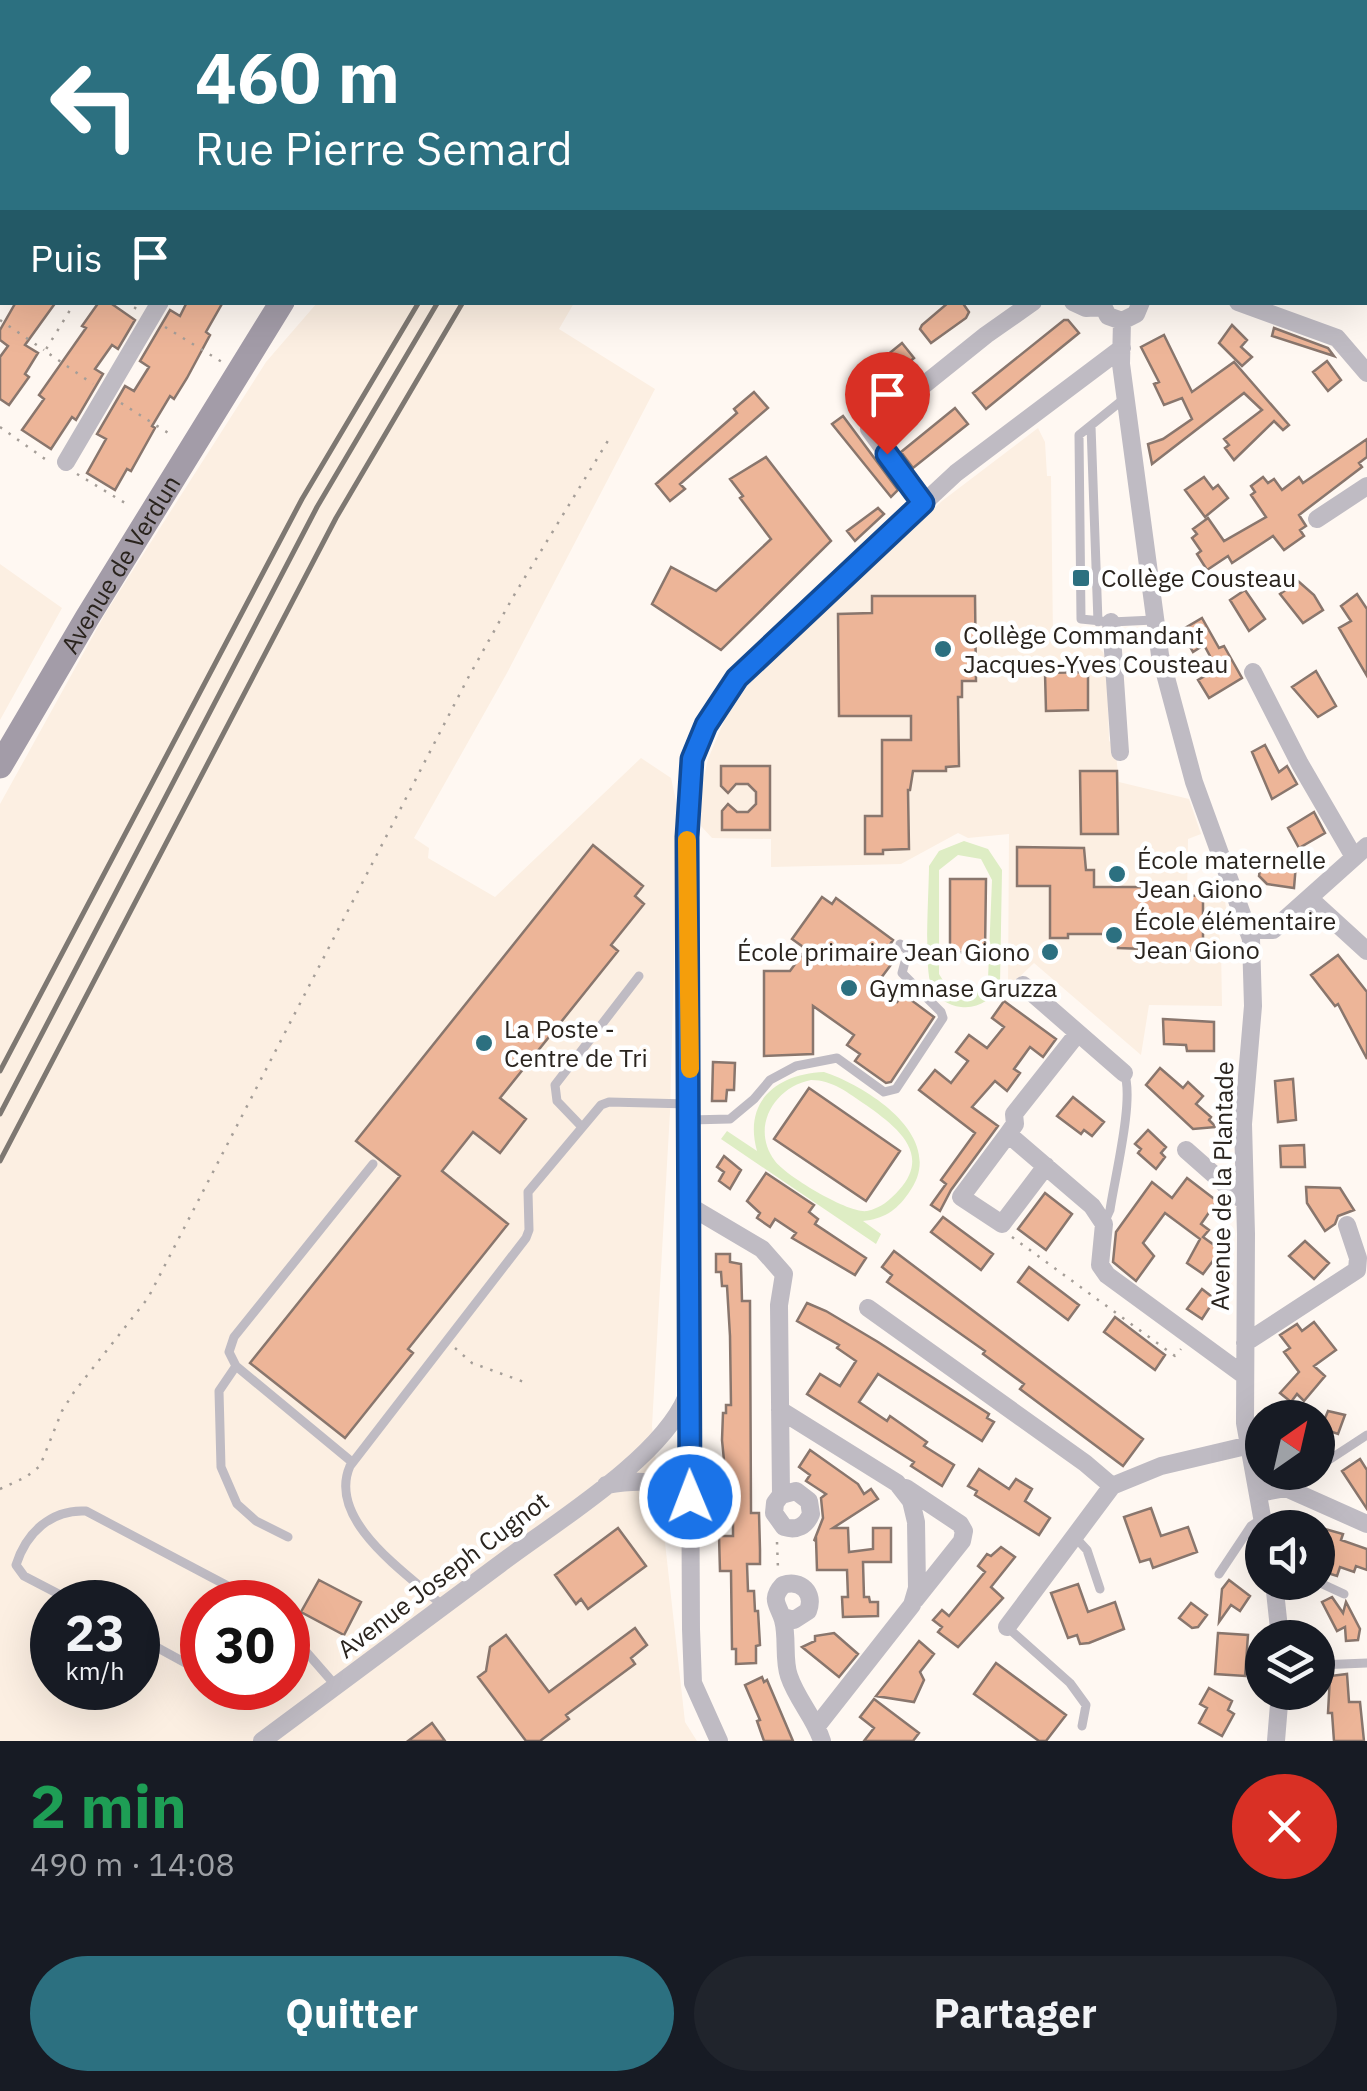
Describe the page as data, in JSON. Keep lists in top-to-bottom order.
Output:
{
  "streets": {
    "main road": ["Avenue de Verdun"],
    "street": ["Avenue de la Plantade", "Avenue Joseph Cugnot"]
  },
  "places": {
    "transit": ["Collège Cousteau"],
    "other": [
      "Collège Commandant Jacques-Yves Cousteau",
      "École maternelle Jean Giono",
      "École élémentaire Jean Giono",
      "École primaire Jean Giono",
      "Gymnase Gruzza",
      "La Poste - Centre de Tri"
    ]
  },
  "north": "top right",
  "page": {
    "turn": ["460 m", "Rue Pierre Semard"],
    "then": "Puis",
    "speed": "23 km/h",
    "limit": "30",
    "heading": ["2 min", "490 m · 14:08"],
    "buttons": ["Quitter", "Partager"]
  }
}
